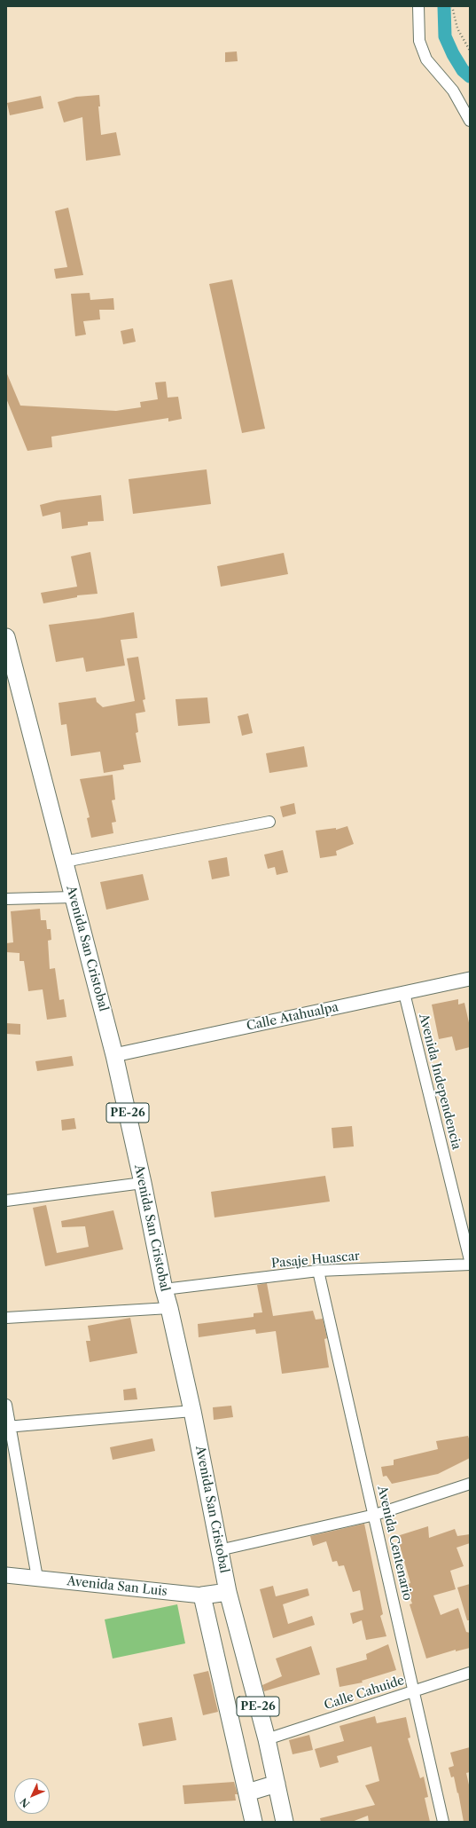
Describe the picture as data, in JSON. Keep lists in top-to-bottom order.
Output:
{
  "streets": {
    "highway": ["Avenida San Cristobal", "PE-26", "Avenida San Luis"],
    "street": [
      "Calle Atahualpa",
      "Avenida Independencia",
      "Pasaje Huascar",
      "Avenida Centenario",
      "Calle Cahuide"
    ]
  },
  "crossings": [
    ["Avenida San Cristobal", "Calle Atahualpa"],
    ["Avenida San Cristobal", "Pasaje Huascar"],
    ["Avenida San Cristobal", "Avenida San Luis"],
    ["Avenida San Cristobal", "Calle Cahuide"],
    ["Calle Atahualpa", "Avenida Independencia"],
    ["Pasaje Huascar", "Avenida Centenario"],
    ["Avenida Centenario", "Calle Cahuide"]
  ],
  "north": "bottom left"
}
